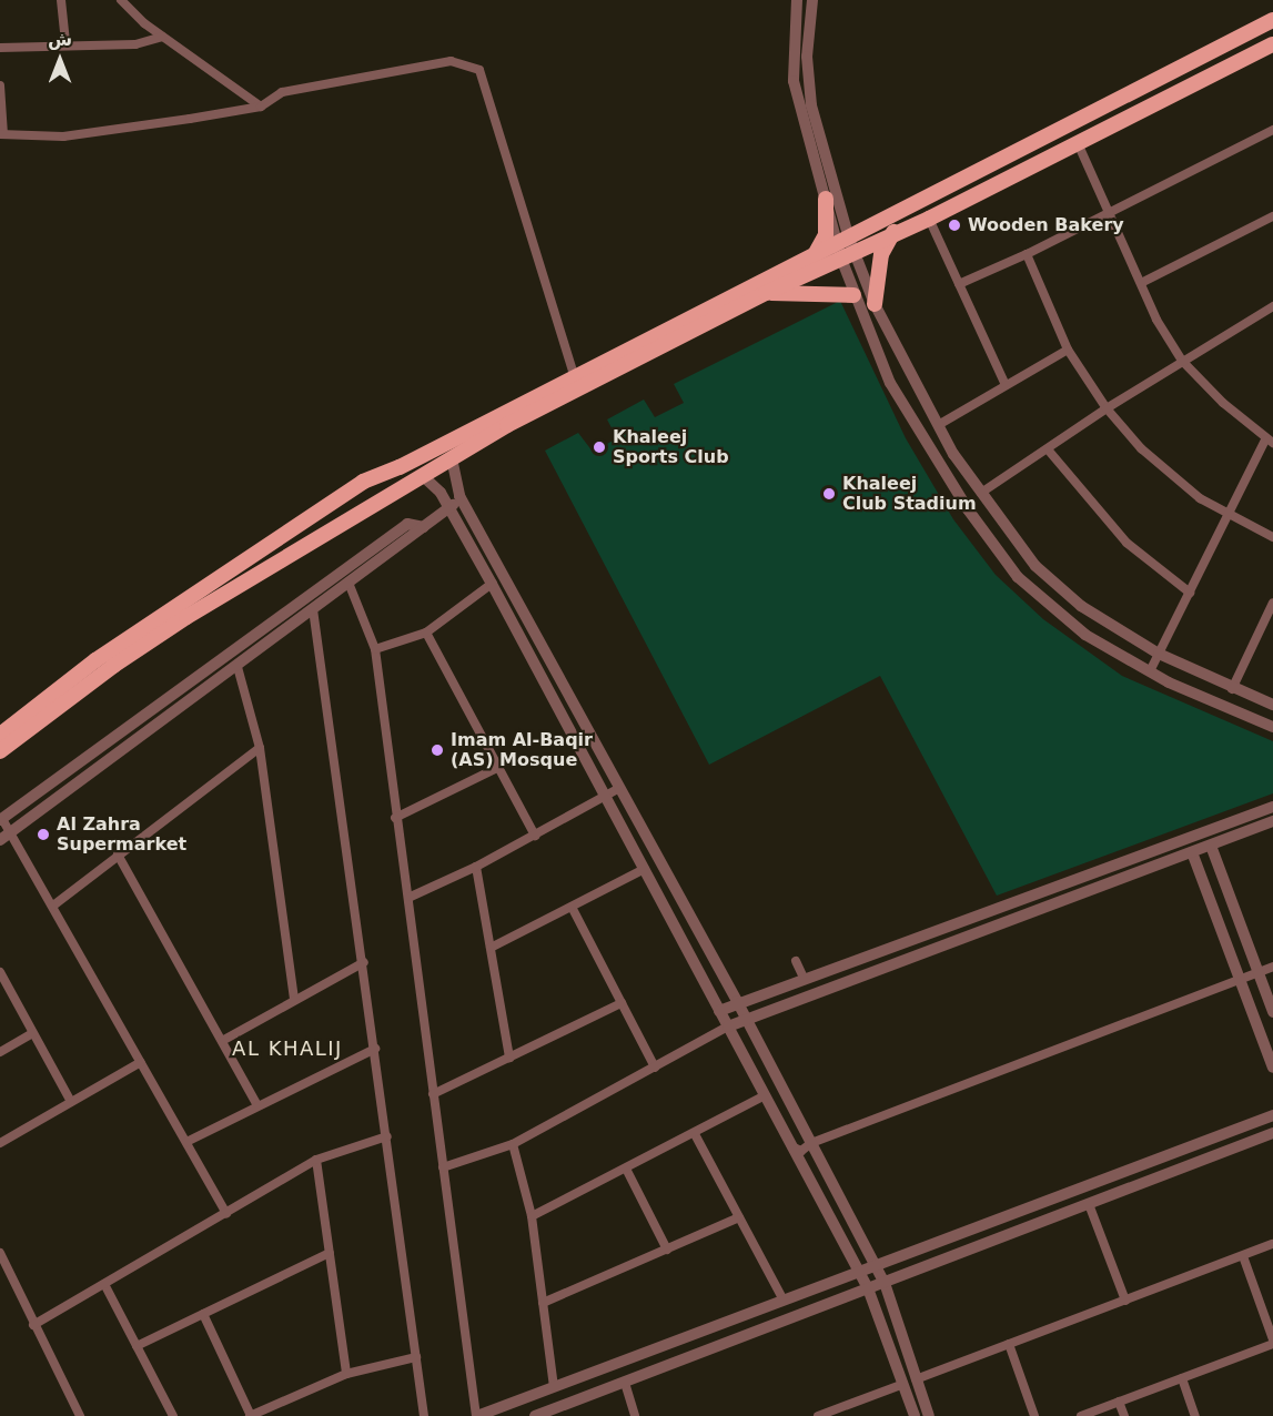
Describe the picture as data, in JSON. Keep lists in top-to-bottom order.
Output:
{
  "districts": ["AL KHALIJ"],
  "places": [
    "Wooden Bakery",
    "Khaleej Sports Club",
    "Khaleej Club Stadium",
    "Imam Al-Baqir (AS) Mosque",
    "Al Zahra Supermarket"
  ],
  "north": "top"
}
